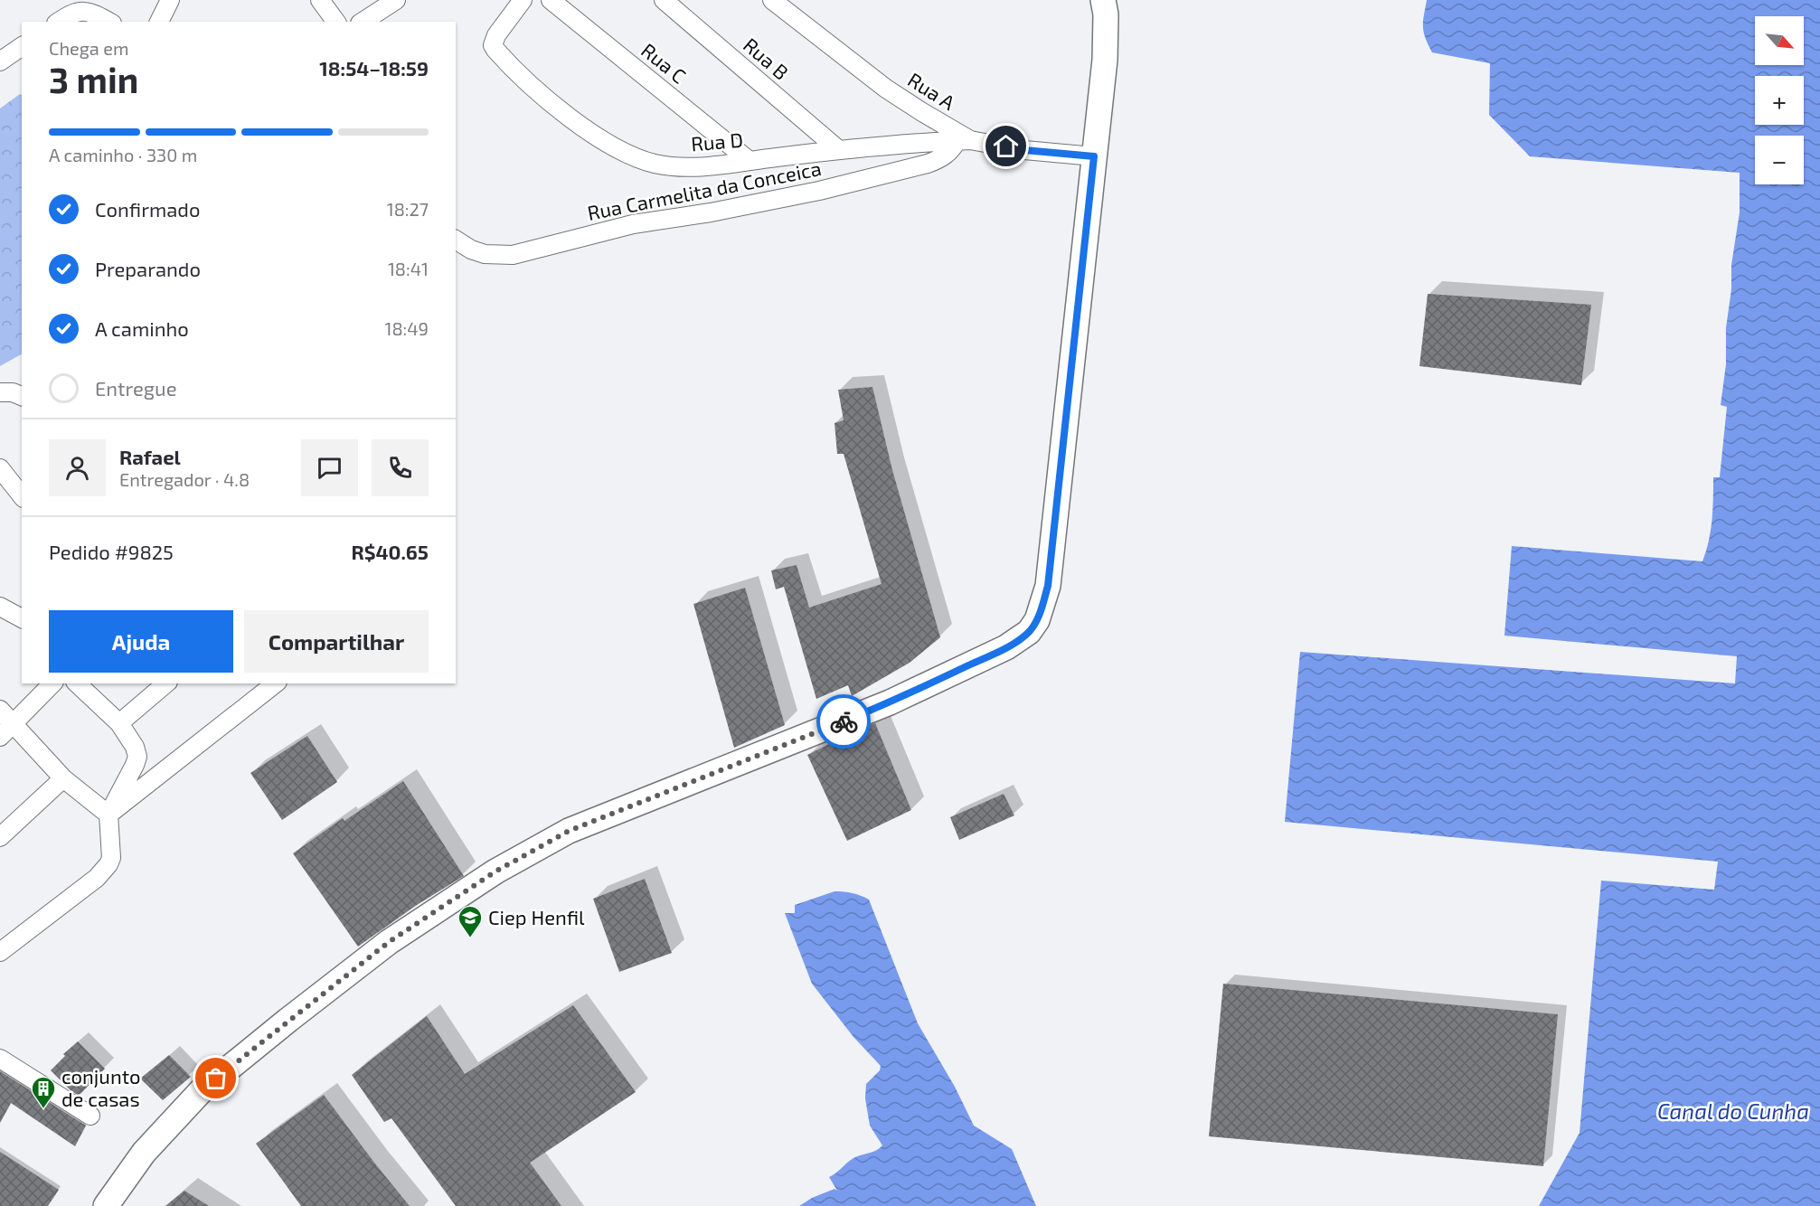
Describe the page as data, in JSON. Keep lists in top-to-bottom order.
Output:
{
  "streets": {
    "street": [
      "Rua B",
      "Rua C",
      "Rua A",
      "Rua D",
      "Rua Carmelita da Conceica"
    ]
  },
  "crossings": [
    ["Rua B", "Rua D"],
    ["Rua C", "Rua D"],
    ["Rua A", "Rua D"],
    ["Rua A", "Rua Carmelita da Conceica"],
    ["Rua D", "Rua Carmelita da Conceica"]
  ],
  "water": ["Canal do Cunha"],
  "places": {
    "school or university": ["Ciep Henfil"],
    "building": ["conjunto de casas"]
  },
  "north": "bottom right",
  "page": {
    "map_buttons": ["+", "−"],
    "heading": ["3 min", "Chega em", "18:54–18:59"],
    "panel": [
      "Rafael",
      "Entregador · 4.8",
      "Pedido #9825",
      "R$40.65"
    ],
    "bar": "A caminho · 330 m",
    "list": [
      ["Confirmado", "18:27"],
      ["Preparando", "18:41"],
      ["A caminho", "18:49"],
      "Entregue"
    ],
    "buttons": ["Ajuda", "Compartilhar"]
  }
}
